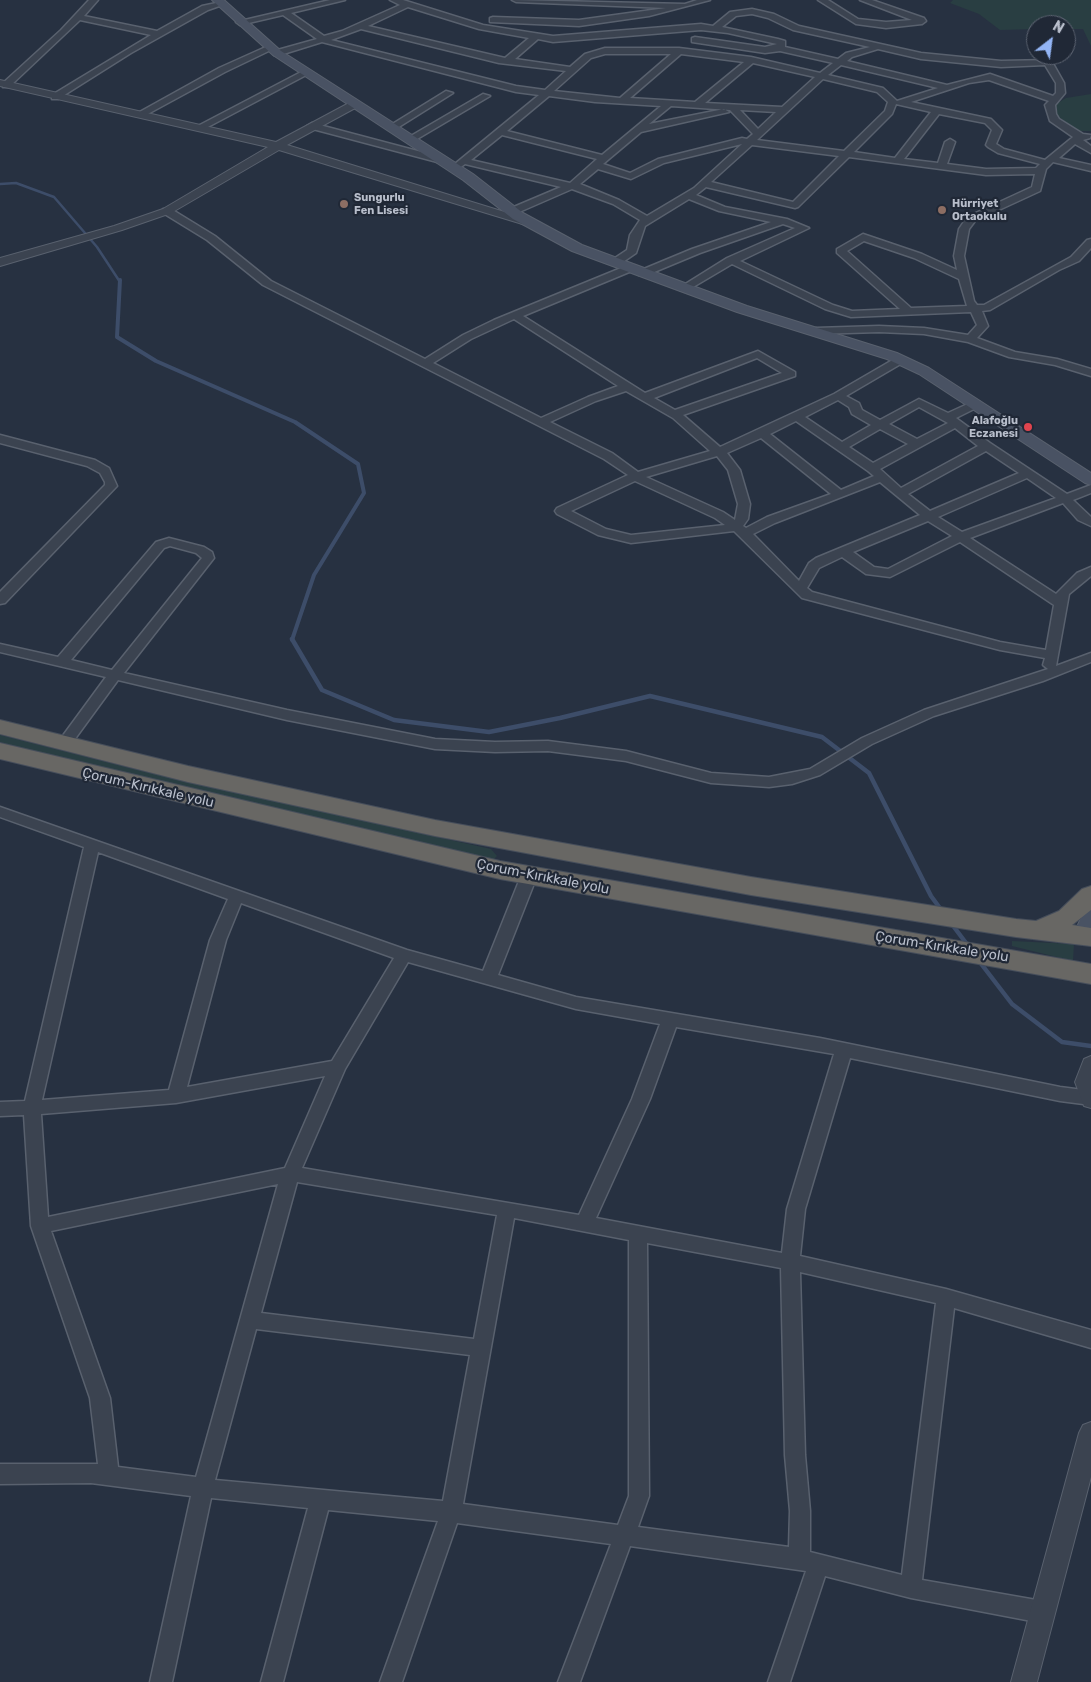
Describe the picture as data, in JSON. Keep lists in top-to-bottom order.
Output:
{
  "streets": {
    "highway": ["Çorum-Kırıkkale yolu"]
  },
  "places": ["Sungurlu Fen Lisesi", "Hürriyet Ortaokulu", "Alafoğlu Eczanesi"],
  "north": "top right"
}
